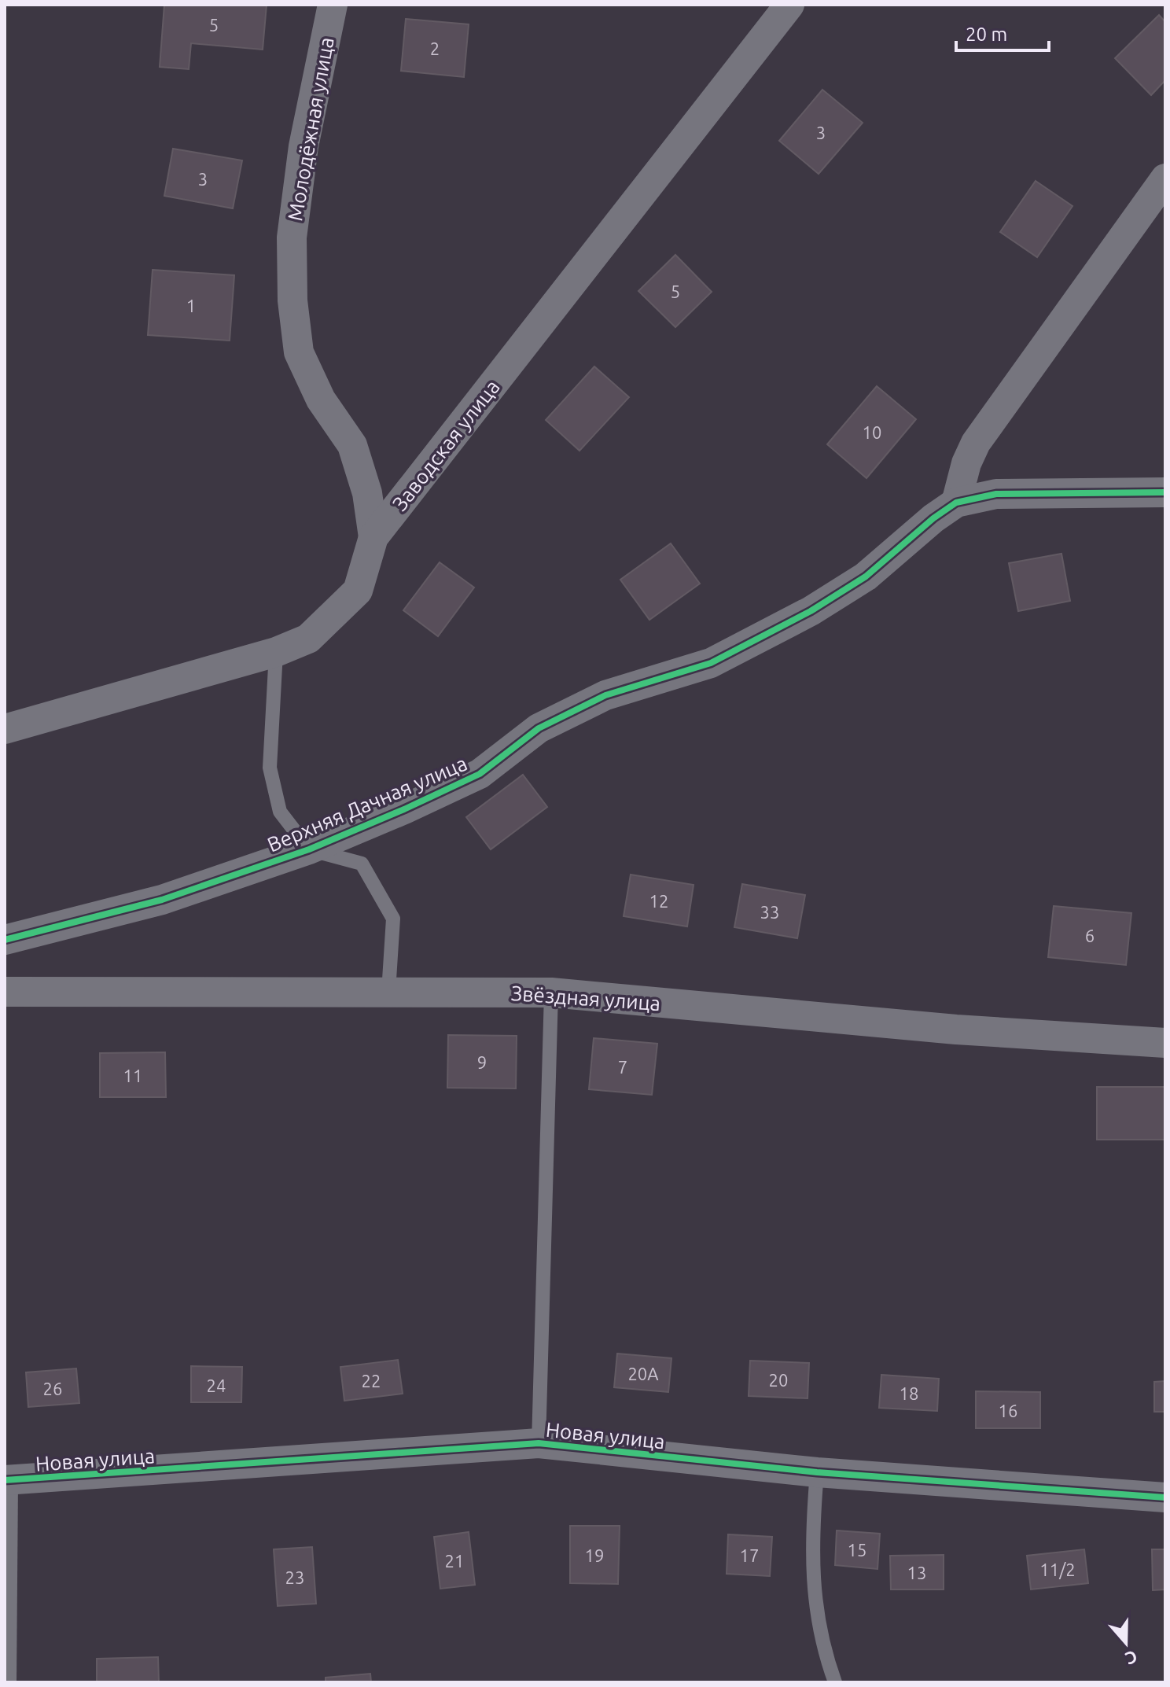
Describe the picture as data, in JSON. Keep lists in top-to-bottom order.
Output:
{
  "streets": {
    "street": [
      "Молодёжная улица",
      "Заводская улица",
      "Верхняя Дачная улица",
      "Звёздная улица",
      "Новая улица"
    ]
  },
  "crossings": [
    ["Молодёжная улица", "Заводская улица"]
  ],
  "house_numbers": [
    "5",
    "2",
    "3",
    "3",
    "5",
    "1",
    "10",
    "12",
    "33",
    "6",
    "9",
    "7",
    "11",
    "20А",
    "20",
    "22",
    "24",
    "26",
    "18",
    "16",
    "15",
    "19",
    "17",
    "21",
    "11/2",
    "13",
    "23"
  ],
  "scale_bar": "20 m",
  "north": "bottom"
}
